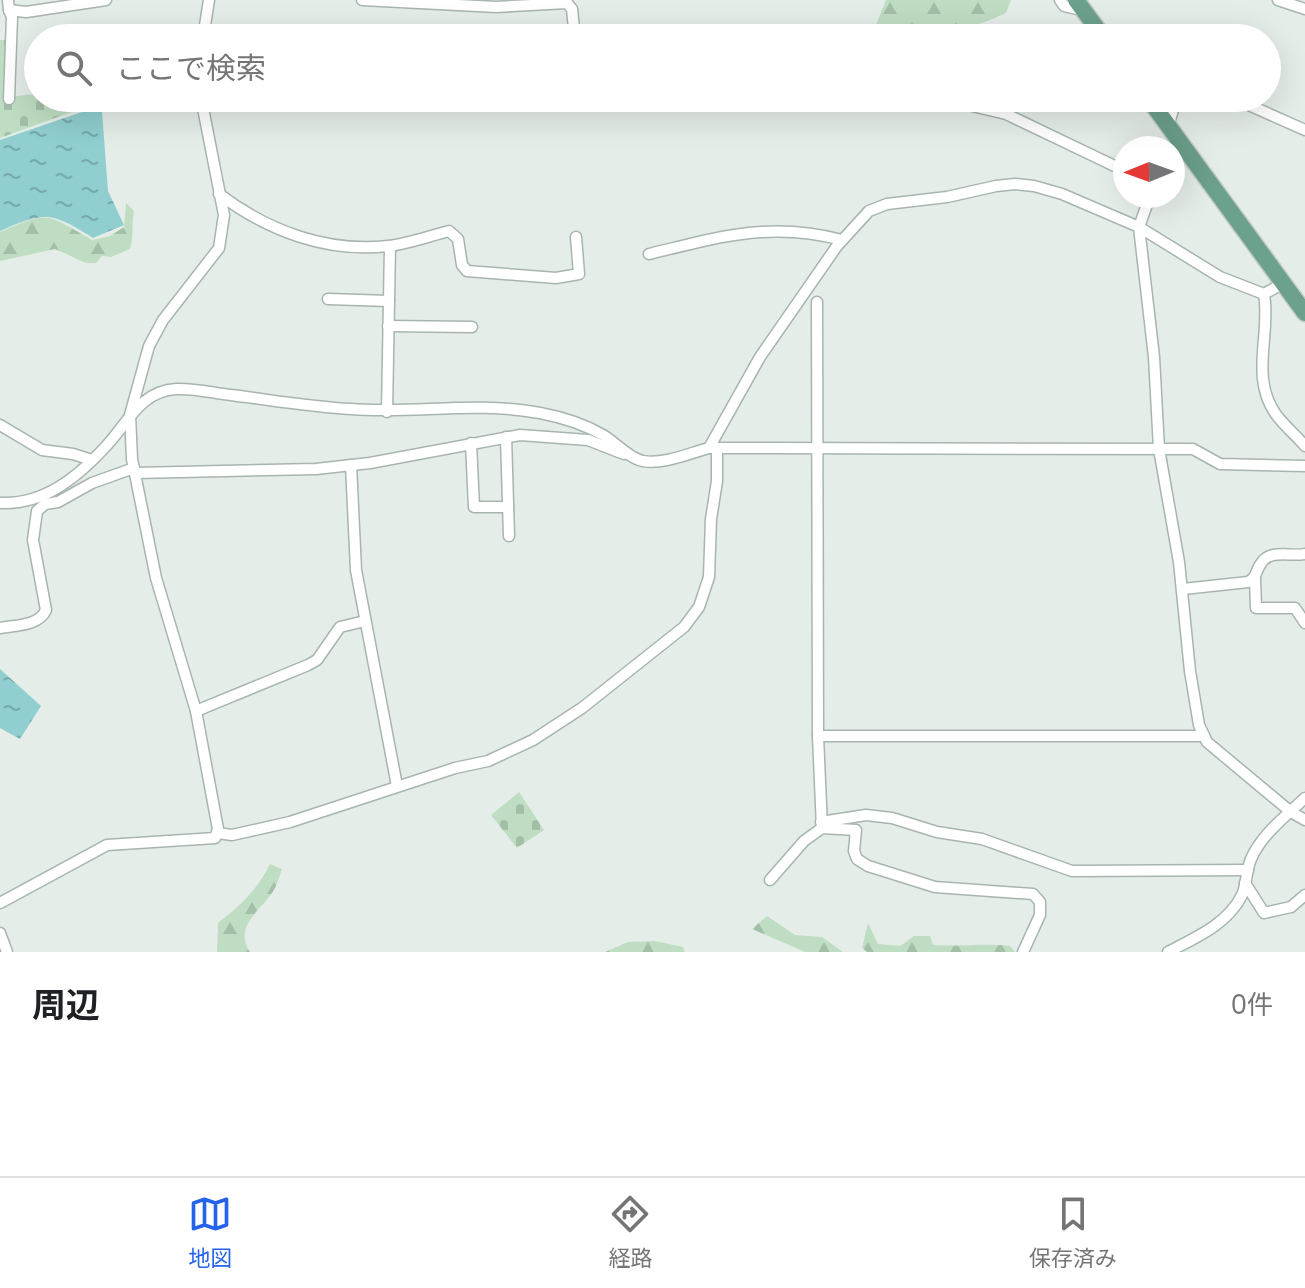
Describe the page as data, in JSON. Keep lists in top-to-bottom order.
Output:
{
  "north": "left",
  "page": {
    "search": "ここで検索",
    "heading": ["周辺", "0件"],
    "nav": ["地図", "経路", "保存済み"]
  }
}
